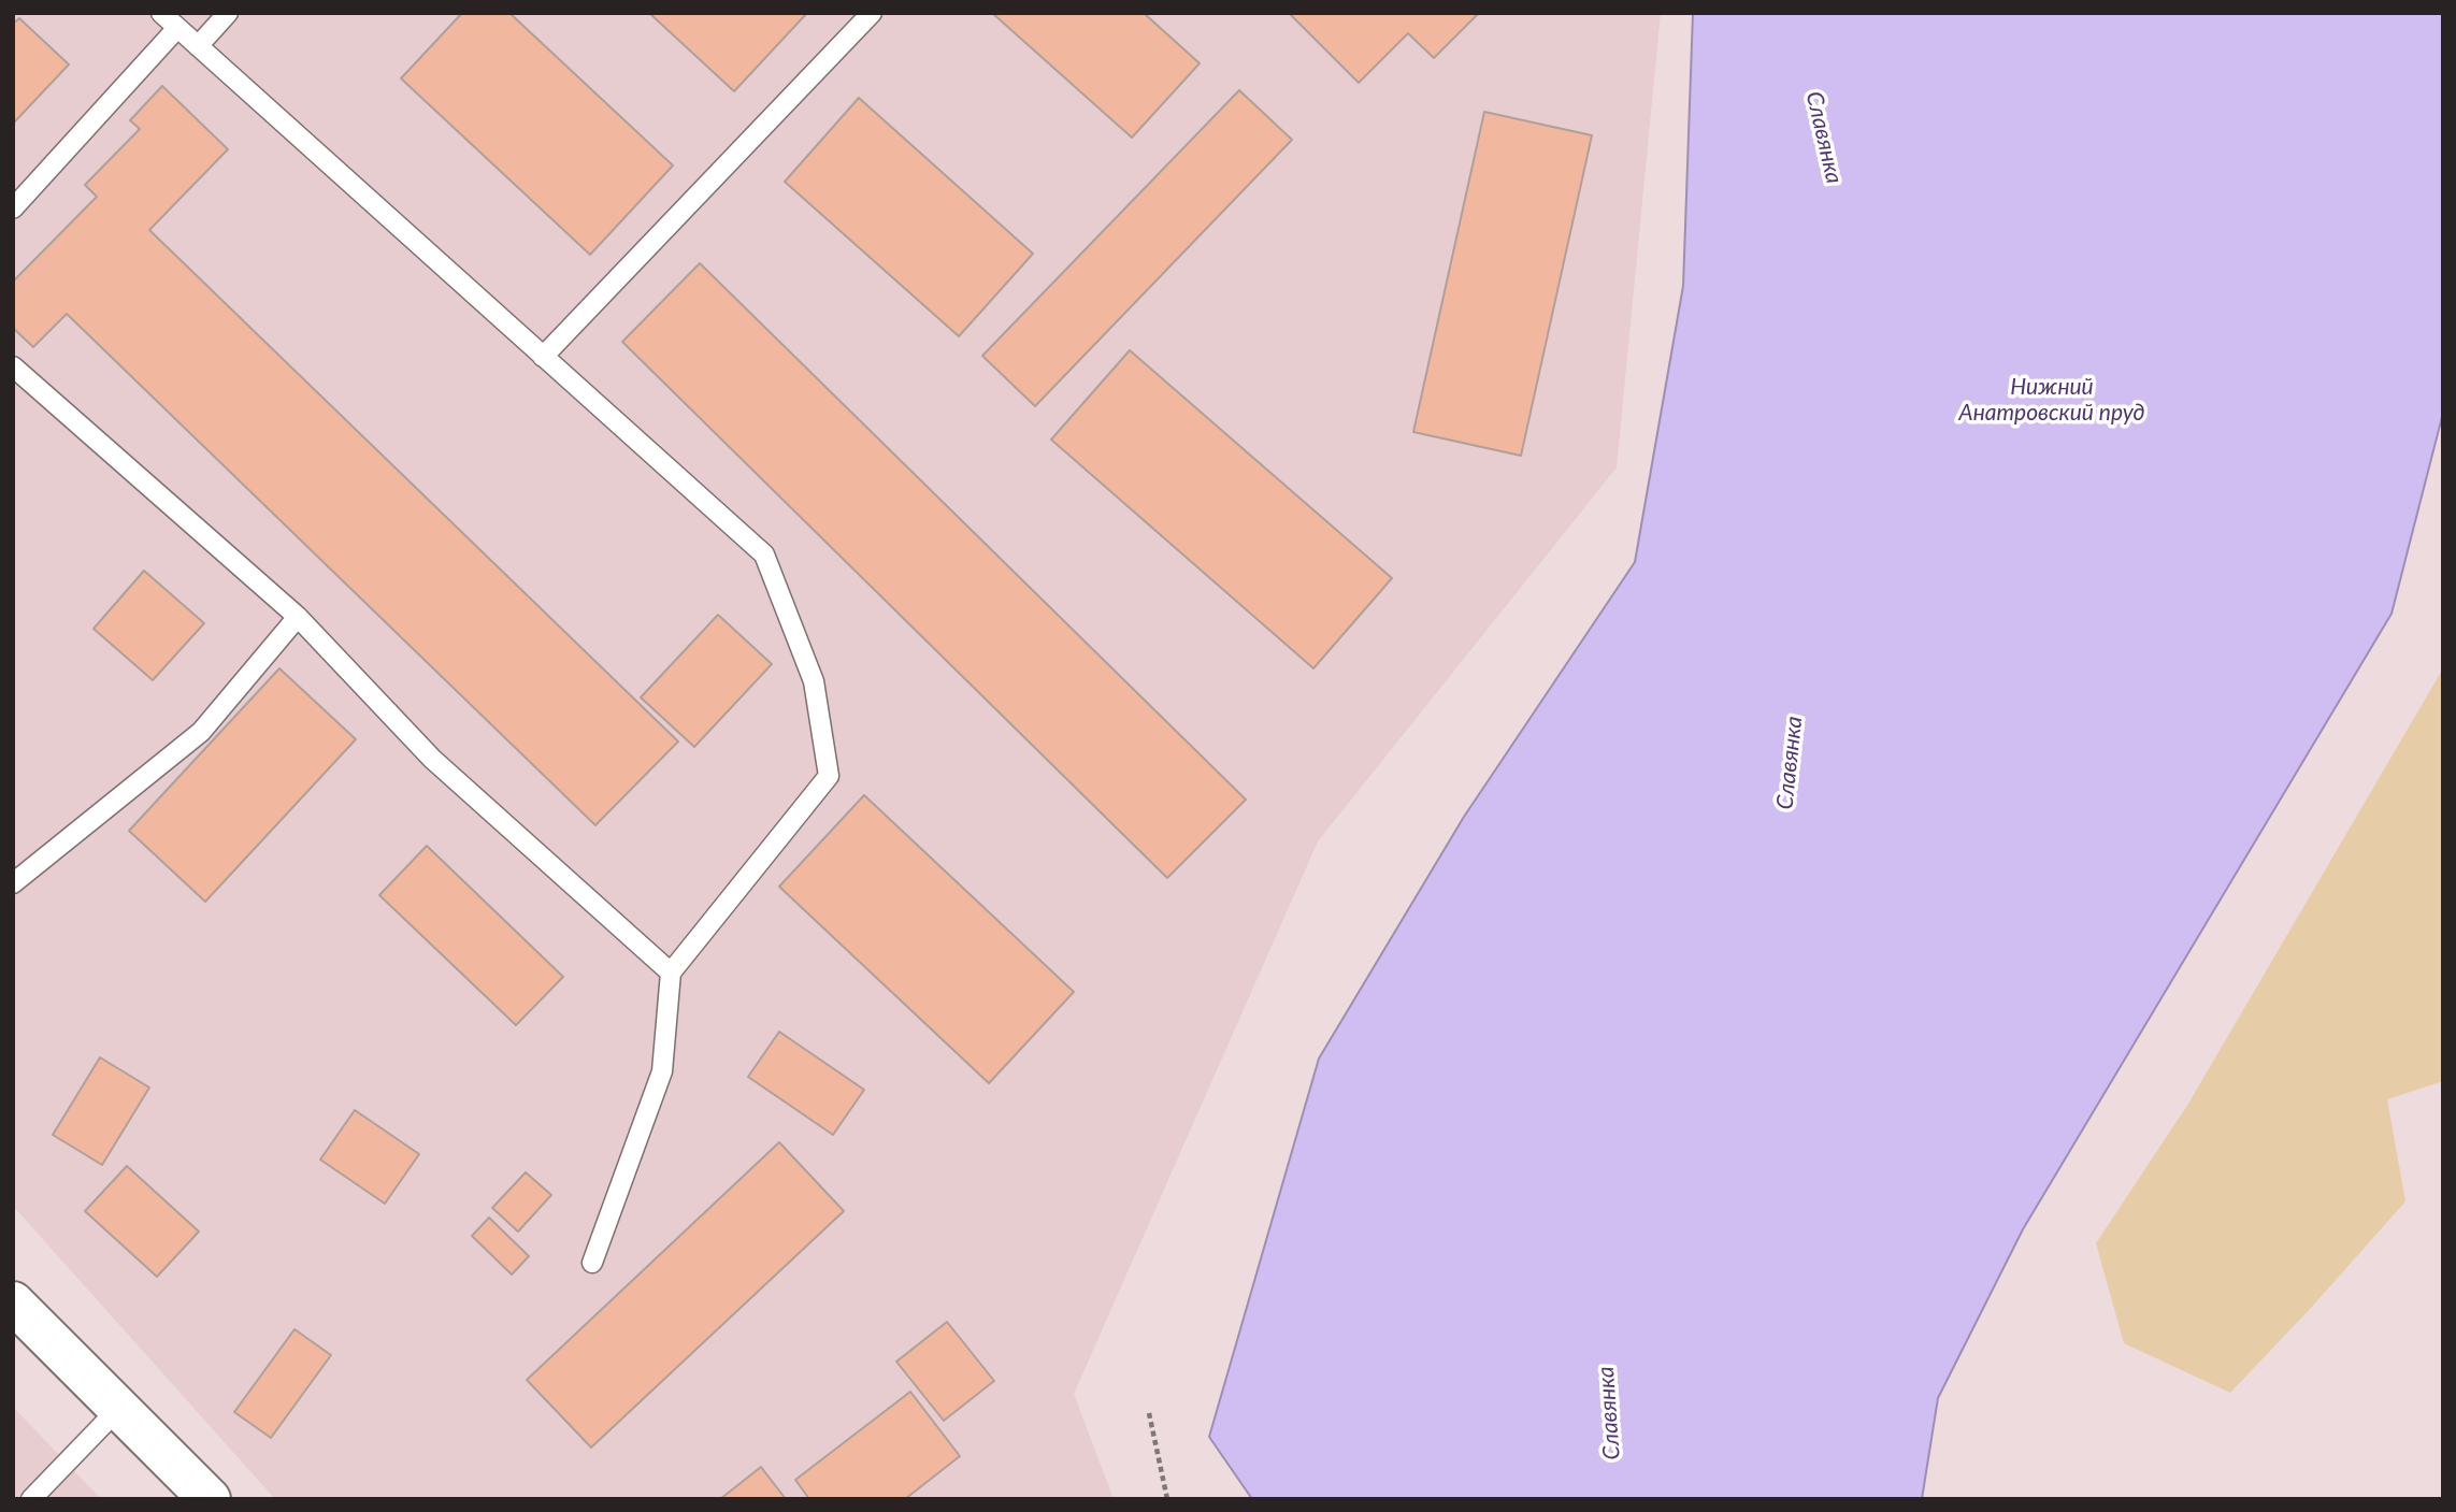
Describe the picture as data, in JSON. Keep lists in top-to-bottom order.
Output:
{
  "water": ["Славянка", "Нижний Анатровский пруд"]
}
